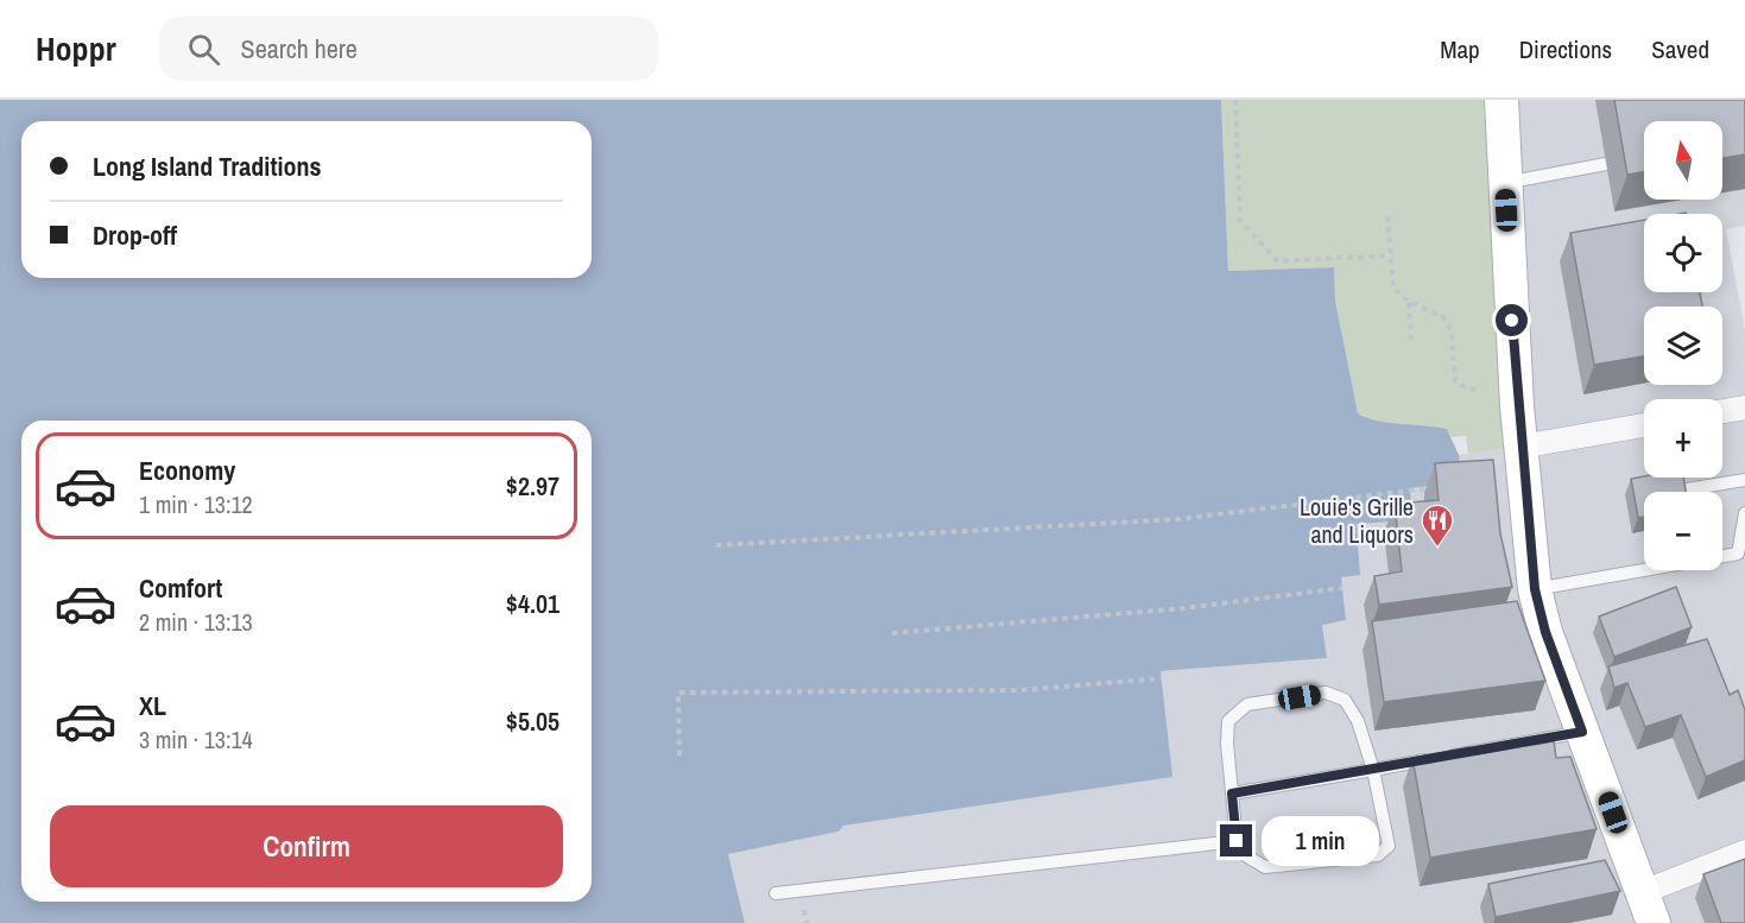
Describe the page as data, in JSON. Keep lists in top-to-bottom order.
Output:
{
  "places": {
    "restaurant": ["Louie's Grille and Liquors"]
  },
  "north": "top",
  "page": {
    "header": "Hoppr",
    "search": "Search here",
    "nav": ["Map", "Directions", "Saved"],
    "map_buttons": ["+", "−"],
    "banner": ["Long Island Traditions", "Drop-off"],
    "list": [
      {
        "name": "Economy",
        "note": "1 min · 13:12",
        "value": "$2.97"
      },
      {
        "name": "Comfort",
        "note": "2 min · 13:13",
        "value": "$4.01"
      },
      {
        "name": "XL",
        "note": "3 min · 13:14",
        "value": "$5.05"
      }
    ],
    "buttons": "Confirm",
    "bubble": "1 min"
  }
}
